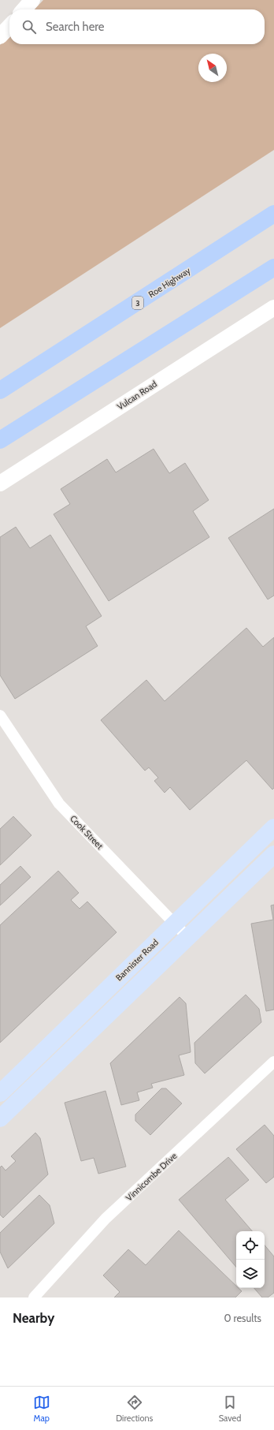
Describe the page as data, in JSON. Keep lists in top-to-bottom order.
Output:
{
  "streets": {
    "highway": ["Roe Highway", "3"],
    "main road": ["Bannister Road"],
    "street": ["Vulcan Road", "Cook Street", "Vinnicombe Drive"]
  },
  "crossings": [
    ["Cook Street", "Bannister Road"]
  ],
  "north": "top left",
  "page": {
    "search": "Search here",
    "heading": ["Nearby", "0 results"],
    "nav": ["Map", "Directions", "Saved"]
  }
}
